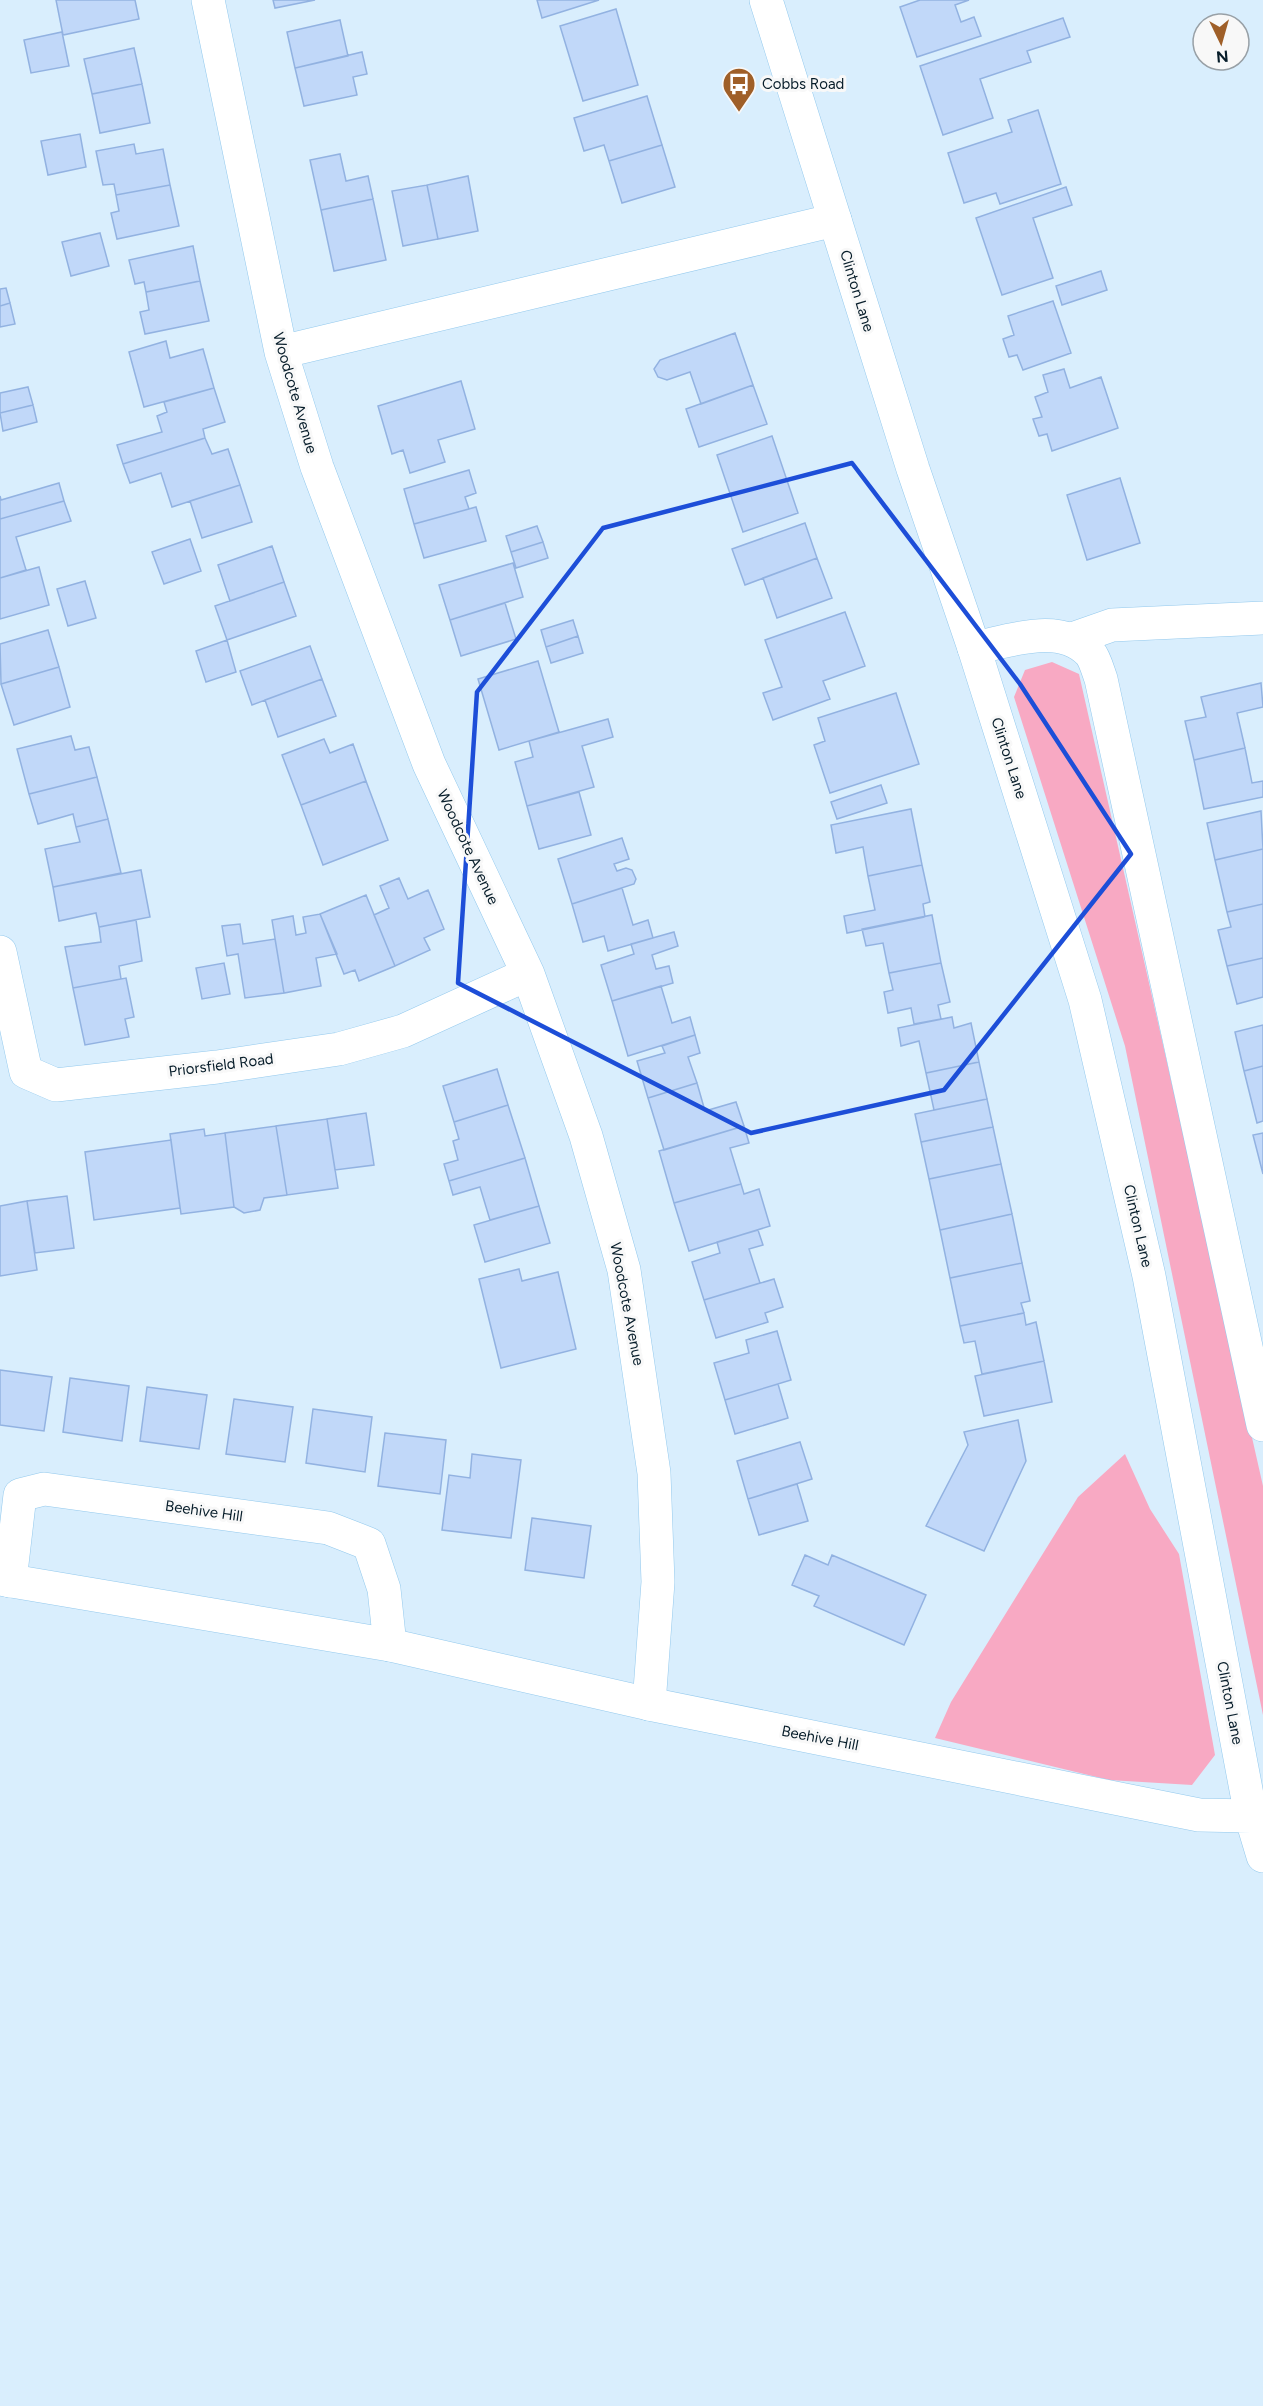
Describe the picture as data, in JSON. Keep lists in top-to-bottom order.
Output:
{
  "streets": {
    "street": [
      "Clinton Lane",
      "Woodcote Avenue",
      "Priorsfield Road",
      "Beehive Hill"
    ]
  },
  "crossings": [
    ["Clinton Lane", "Beehive Hill"],
    ["Woodcote Avenue", "Priorsfield Road"],
    ["Woodcote Avenue", "Beehive Hill"]
  ],
  "places": {
    "bus stop": ["Cobbs Road"]
  },
  "north": "bottom"
}
